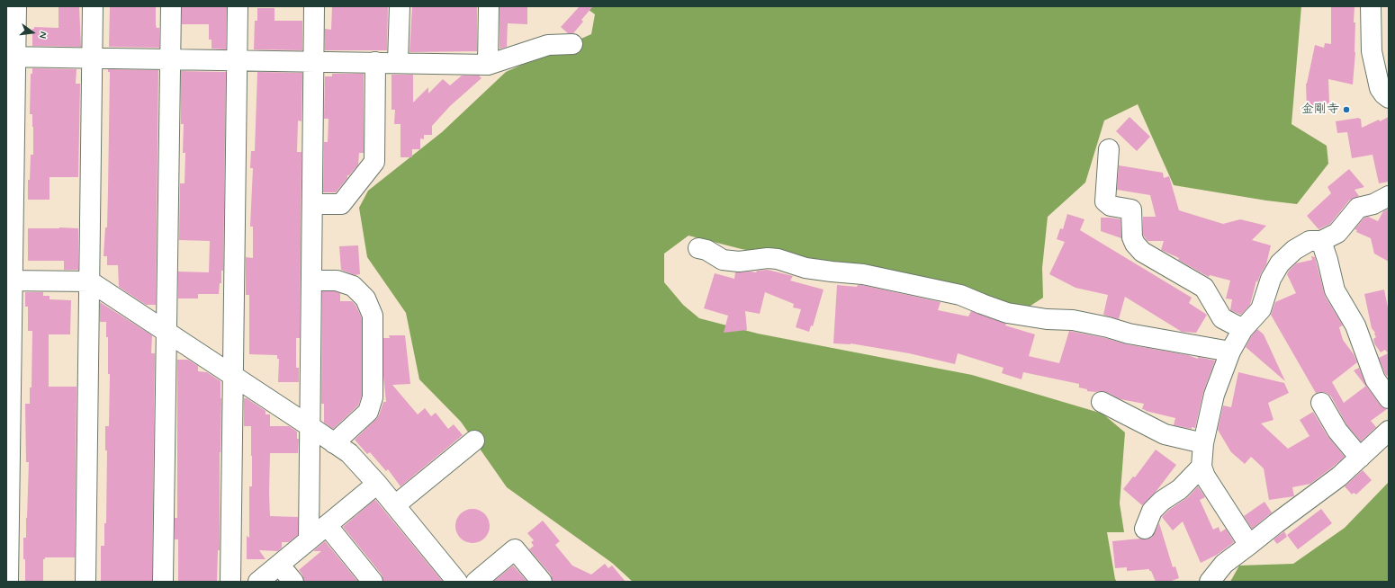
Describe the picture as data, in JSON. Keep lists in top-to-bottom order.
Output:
{
  "places": ["金剛寺"],
  "north": "right"
}
